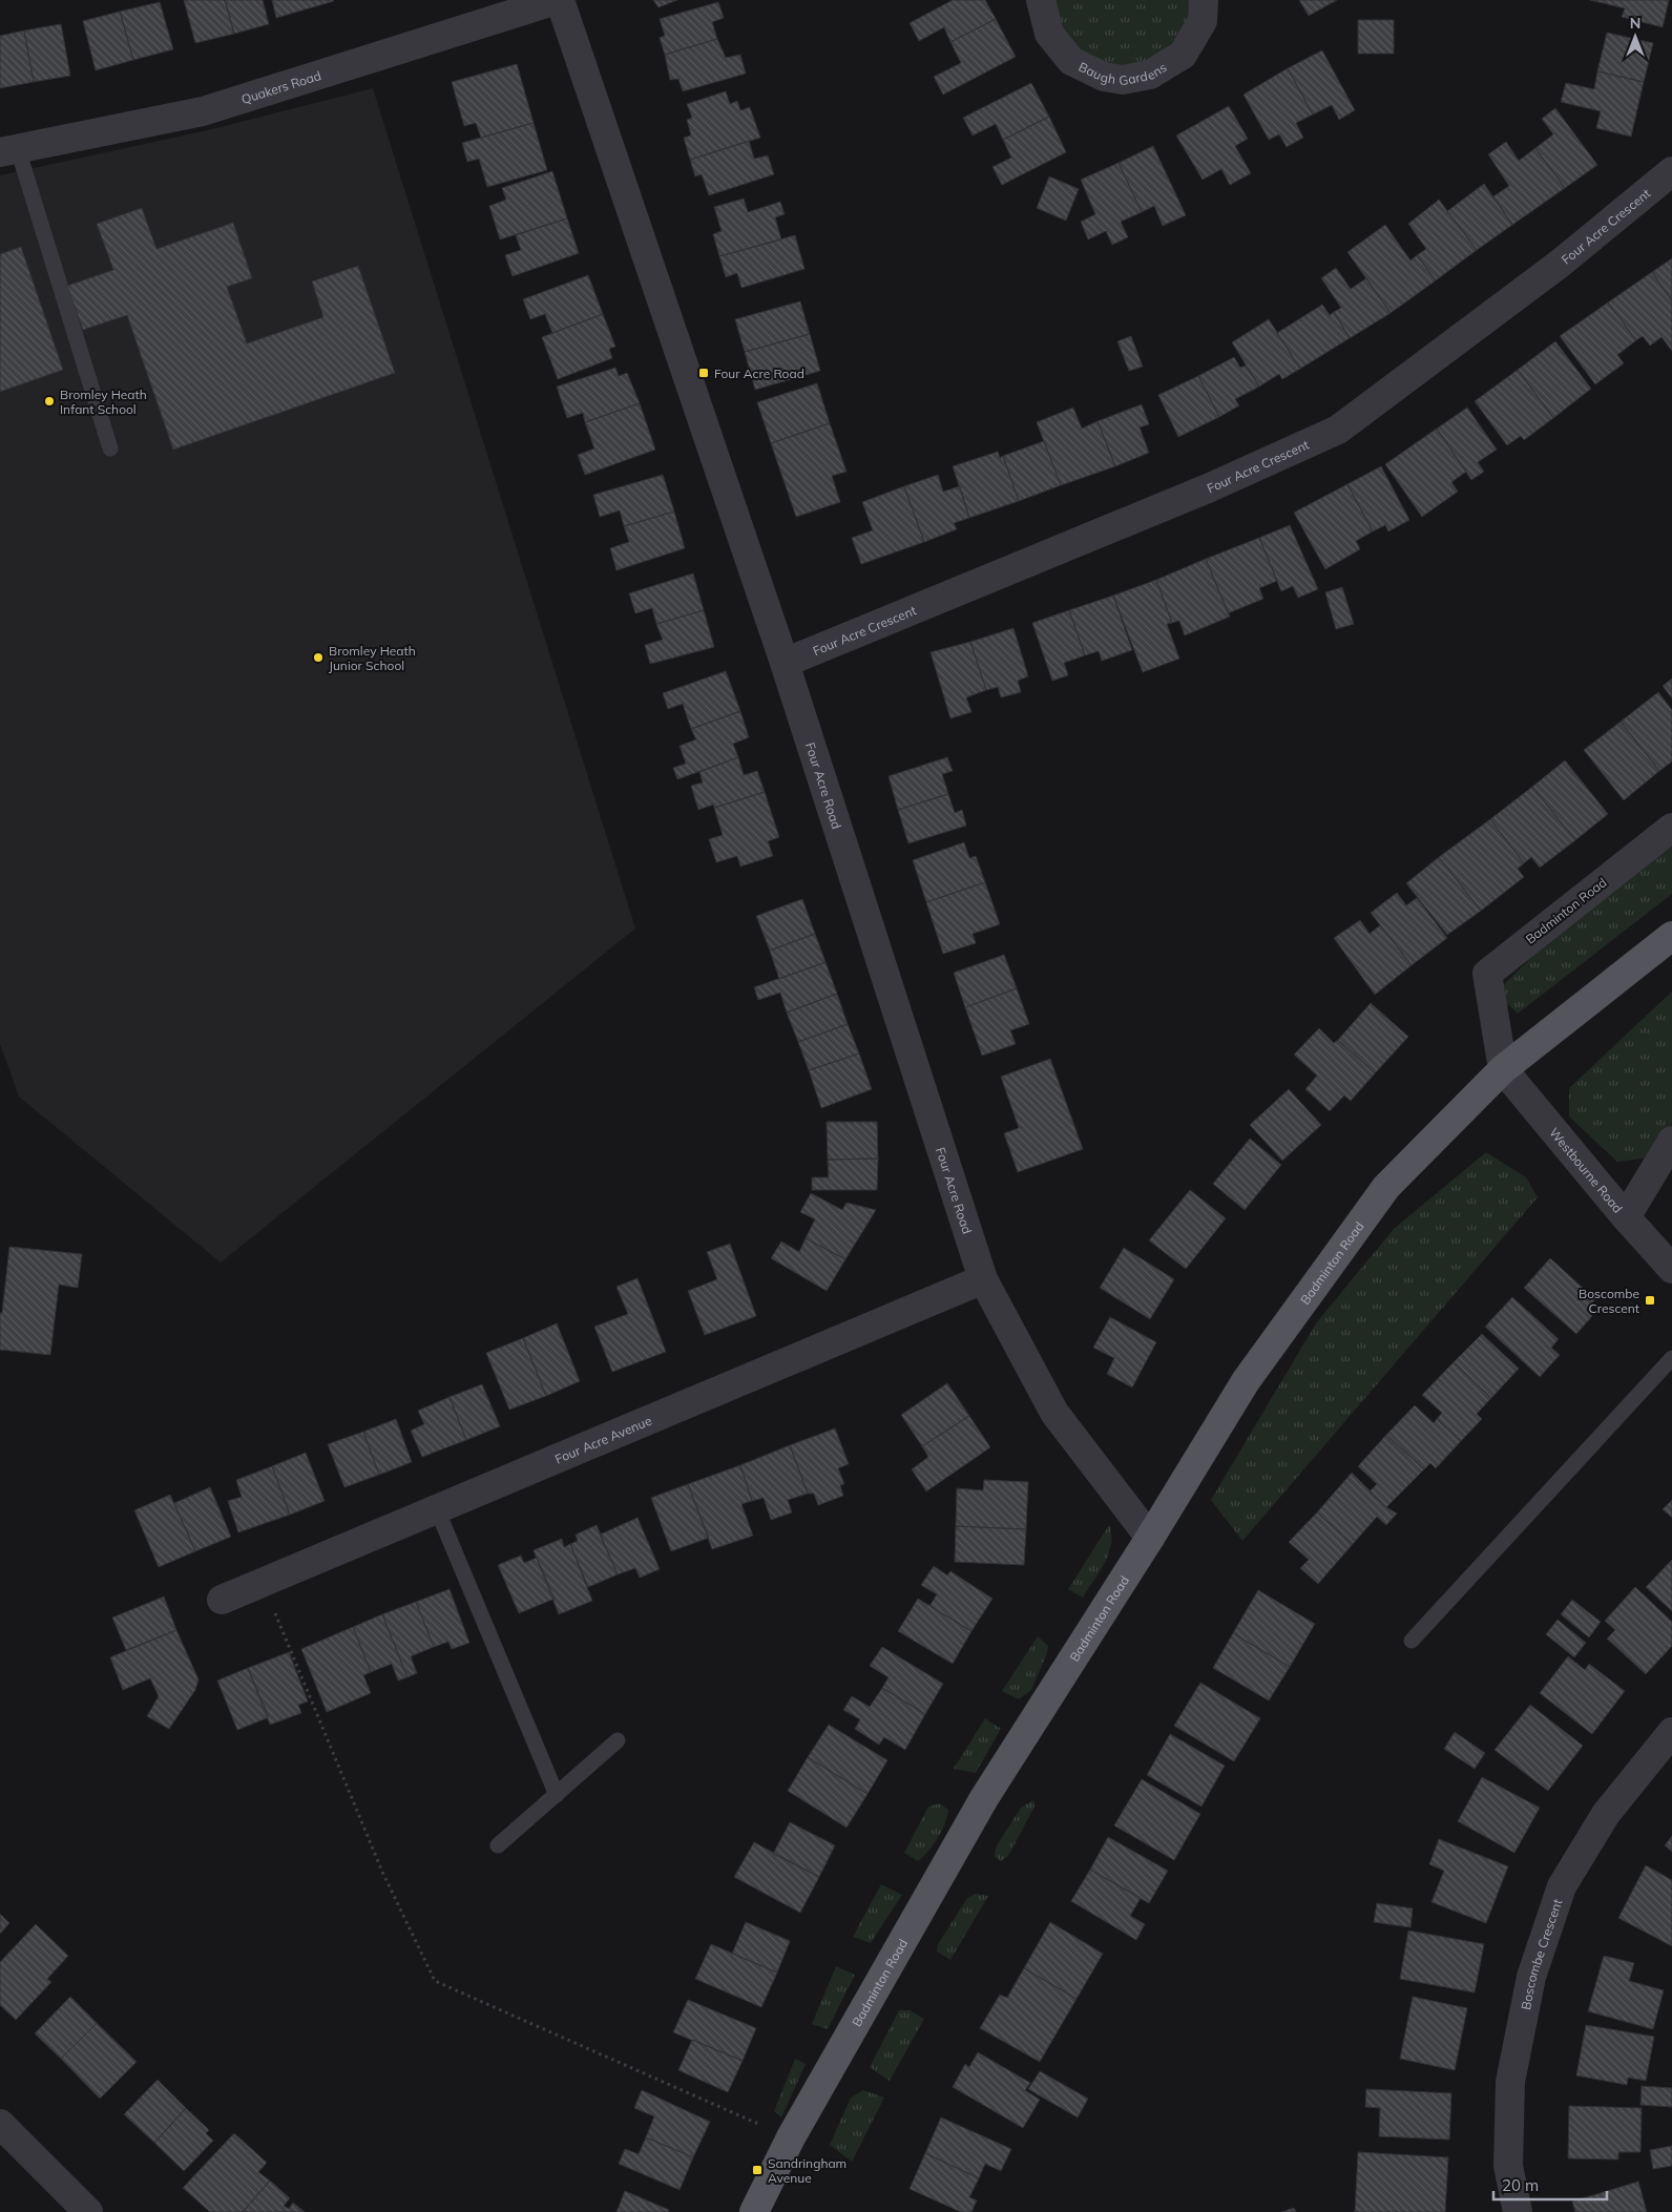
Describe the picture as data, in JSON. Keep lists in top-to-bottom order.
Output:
{
  "streets": {
    "main road": ["Badminton Road"],
    "street": [
      "Baugh Gardens",
      "Quakers Road",
      "Four Acre Crescent",
      "Four Acre Road",
      "Westbourne Road",
      "Four Acre Avenue",
      "Boscombe Crescent"
    ]
  },
  "crossings": [
    ["Quakers Road", "Four Acre Road"],
    ["Four Acre Crescent", "Four Acre Road"],
    ["Four Acre Road", "Badminton Road"],
    ["Four Acre Road", "Four Acre Avenue"],
    ["Badminton Road", "Westbourne Road"]
  ],
  "places": {
    "transit": ["Four Acre Road", "Boscombe Crescent", "Sandringham Avenue"],
    "other": ["Bromley Heath Infant School", "Bromley Heath Junior School"]
  },
  "scale_bar": "20 m",
  "north": "top"
}
